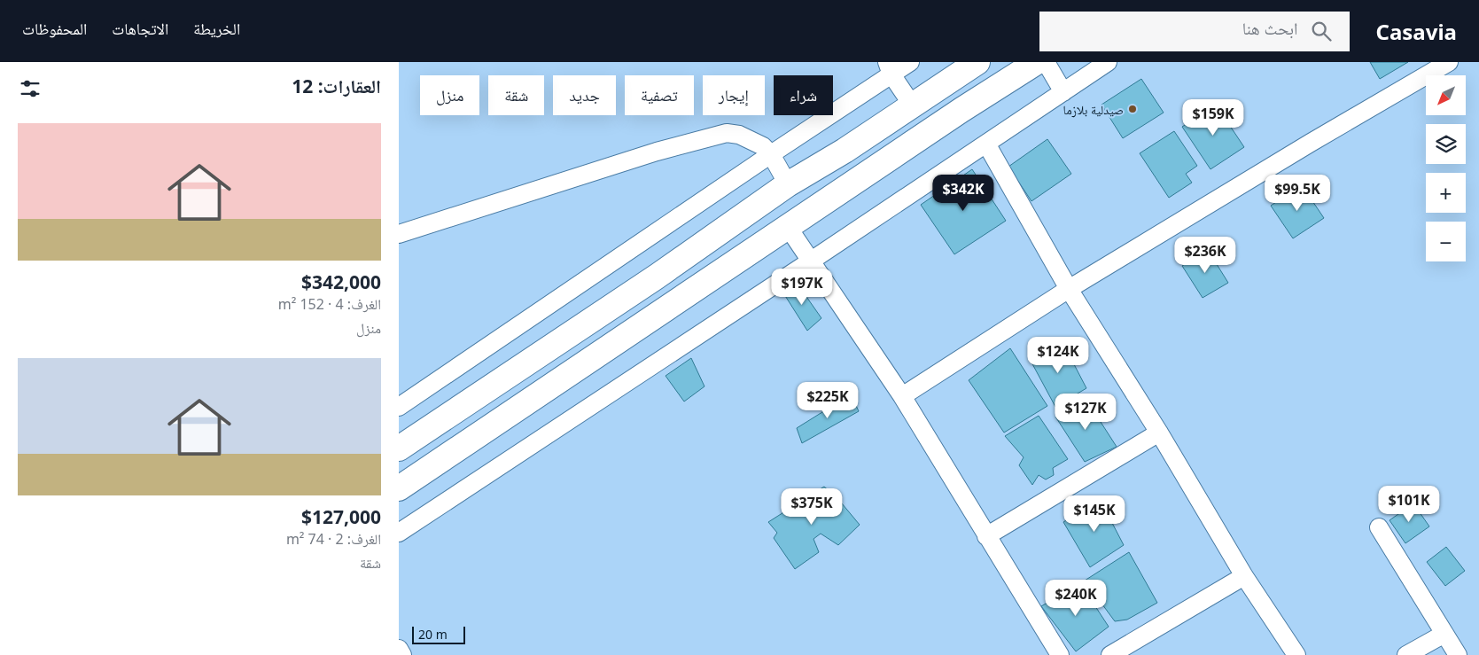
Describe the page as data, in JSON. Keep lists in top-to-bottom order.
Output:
{
  "places": ["صيدلية بلازما"],
  "scale_bar": "20 m",
  "north": "bottom left",
  "page": {
    "header": "Casavia",
    "search": "ابحث هنا",
    "nav": ["الخريطة", "الاتجاهات", "المحفوظات"],
    "heading": "العقارات: 12",
    "map_buttons": ["+", "−"],
    "chip": [
      "شراء",
      "إيجار",
      "تصفية",
      "جديد",
      "شقة",
      "منزل"
    ],
    "price": [
      "$159K",
      "$342K",
      "$99.5K",
      "$236K",
      "$197K",
      "$124K",
      "$225K",
      "$127K",
      "$101K",
      "$375K",
      "$145K",
      "$240K"
    ],
    "list": [
      {
        "name": "$342,000",
        "note": "الغرف: 4 · 152 m² · منزل"
      },
      {
        "name": "$127,000",
        "note": "الغرف: 2 · 74 m² · شقة"
      }
    ],
    "scale": "20 m"
  }
}
